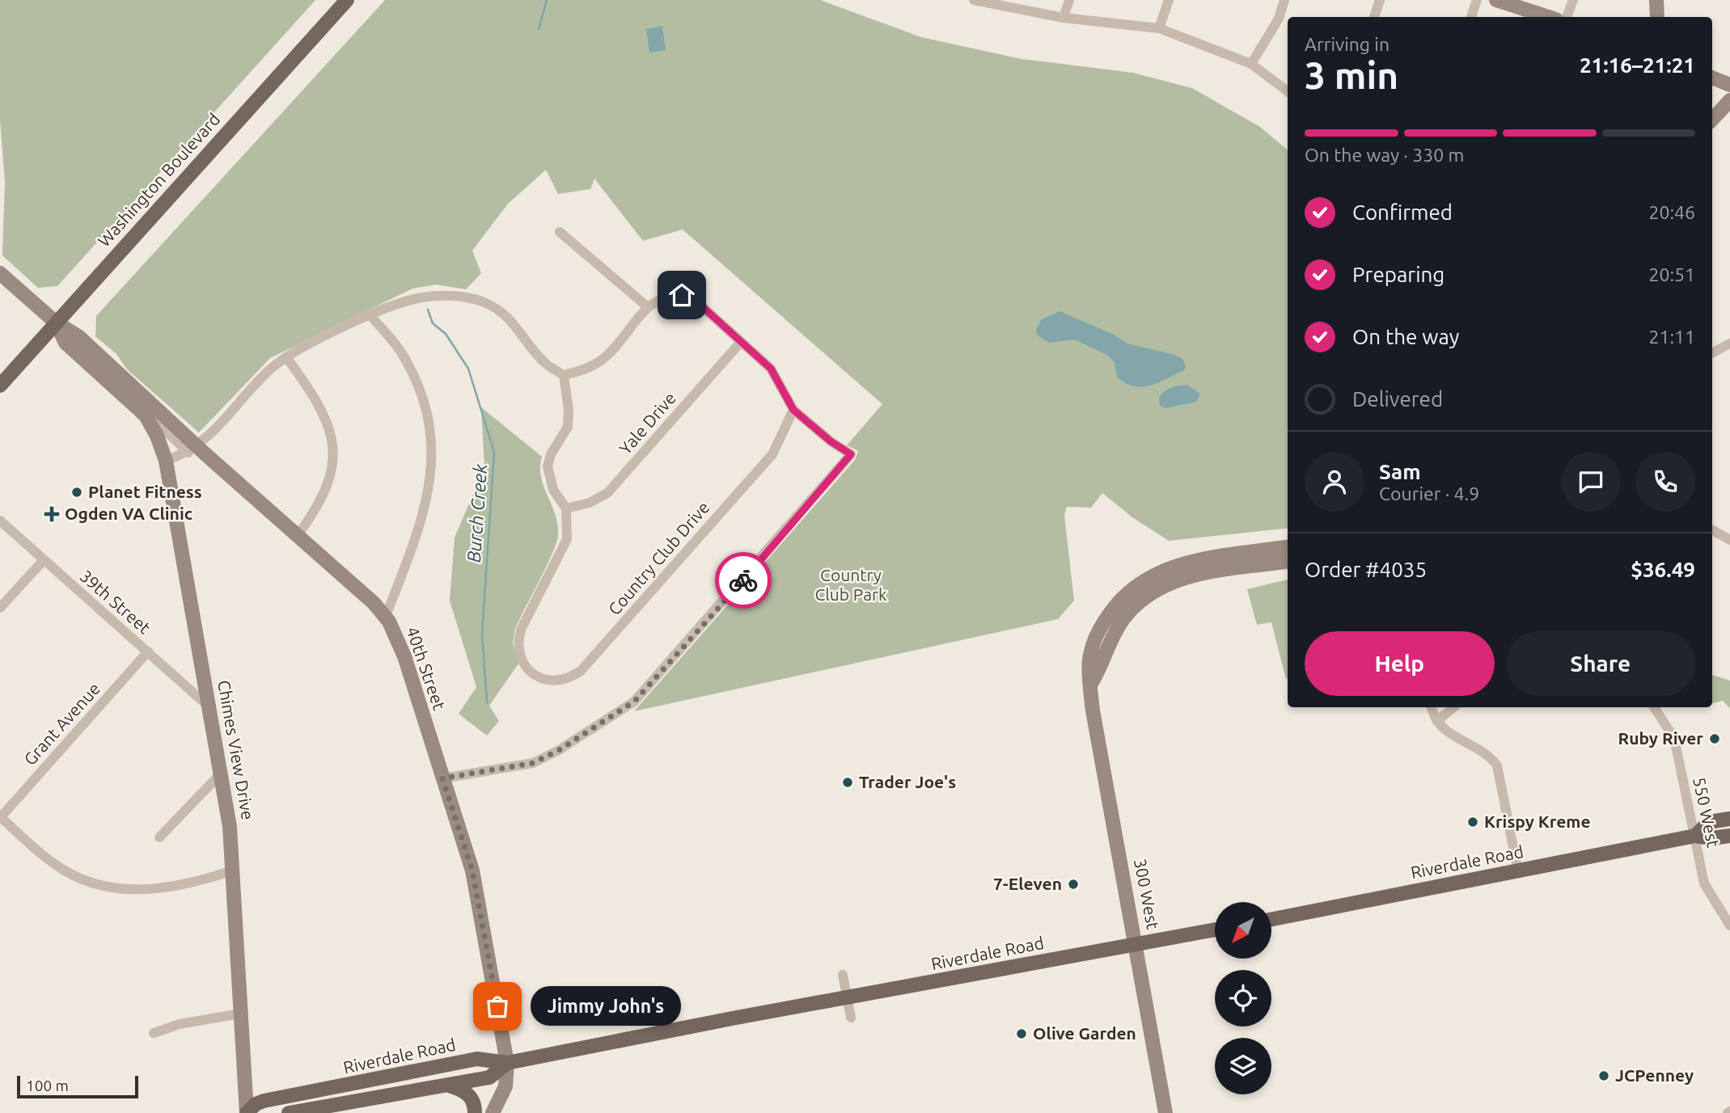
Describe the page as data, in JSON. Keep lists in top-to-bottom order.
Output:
{
  "streets": {
    "main road": [
      "Washington Boulevard",
      "40th Street",
      "Chimes View Drive",
      "Riverdale Road",
      "300 West"
    ],
    "street": [
      "Yale Drive",
      "Country Club Drive",
      "39th Street",
      "Grant Avenue",
      "550 West"
    ]
  },
  "crossings": [
    ["Washington Boulevard", "40th Street"],
    ["Yale Drive", "Country Club Drive"],
    ["39th Street", "Grant Avenue"],
    ["39th Street", "Chimes View Drive"],
    ["40th Street", "Chimes View Drive"],
    ["40th Street", "Riverdale Road"],
    ["Chimes View Drive", "Riverdale Road"],
    ["550 West", "Riverdale Road"],
    ["Riverdale Road", "300 West"]
  ],
  "water": ["Burch Creek"],
  "parks": ["Country Club Park"],
  "places": {
    "other": [
      "Planet Fitness",
      "Ruby River",
      "Trader Joe's",
      "Krispy Kreme",
      "7-Eleven",
      "Jimmy John's",
      "Olive Garden",
      "JCPenney"
    ],
    "health": ["Ogden VA Clinic"]
  },
  "scale_bar": "100 m",
  "north": "bottom left",
  "page": {
    "heading": ["3 min", "Arriving in", "21:16–21:21"],
    "panel": [
      "Sam",
      "Courier · 4.9",
      "Order #4035",
      "$36.49"
    ],
    "bar": "On the way · 330 m",
    "list": [
      ["Confirmed", "20:46"],
      ["Preparing", "20:51"],
      ["On the way", "21:11"],
      "Delivered"
    ],
    "buttons": ["Help", "Share"],
    "bubble": "Jimmy John's",
    "scale": "100 m"
  }
}
